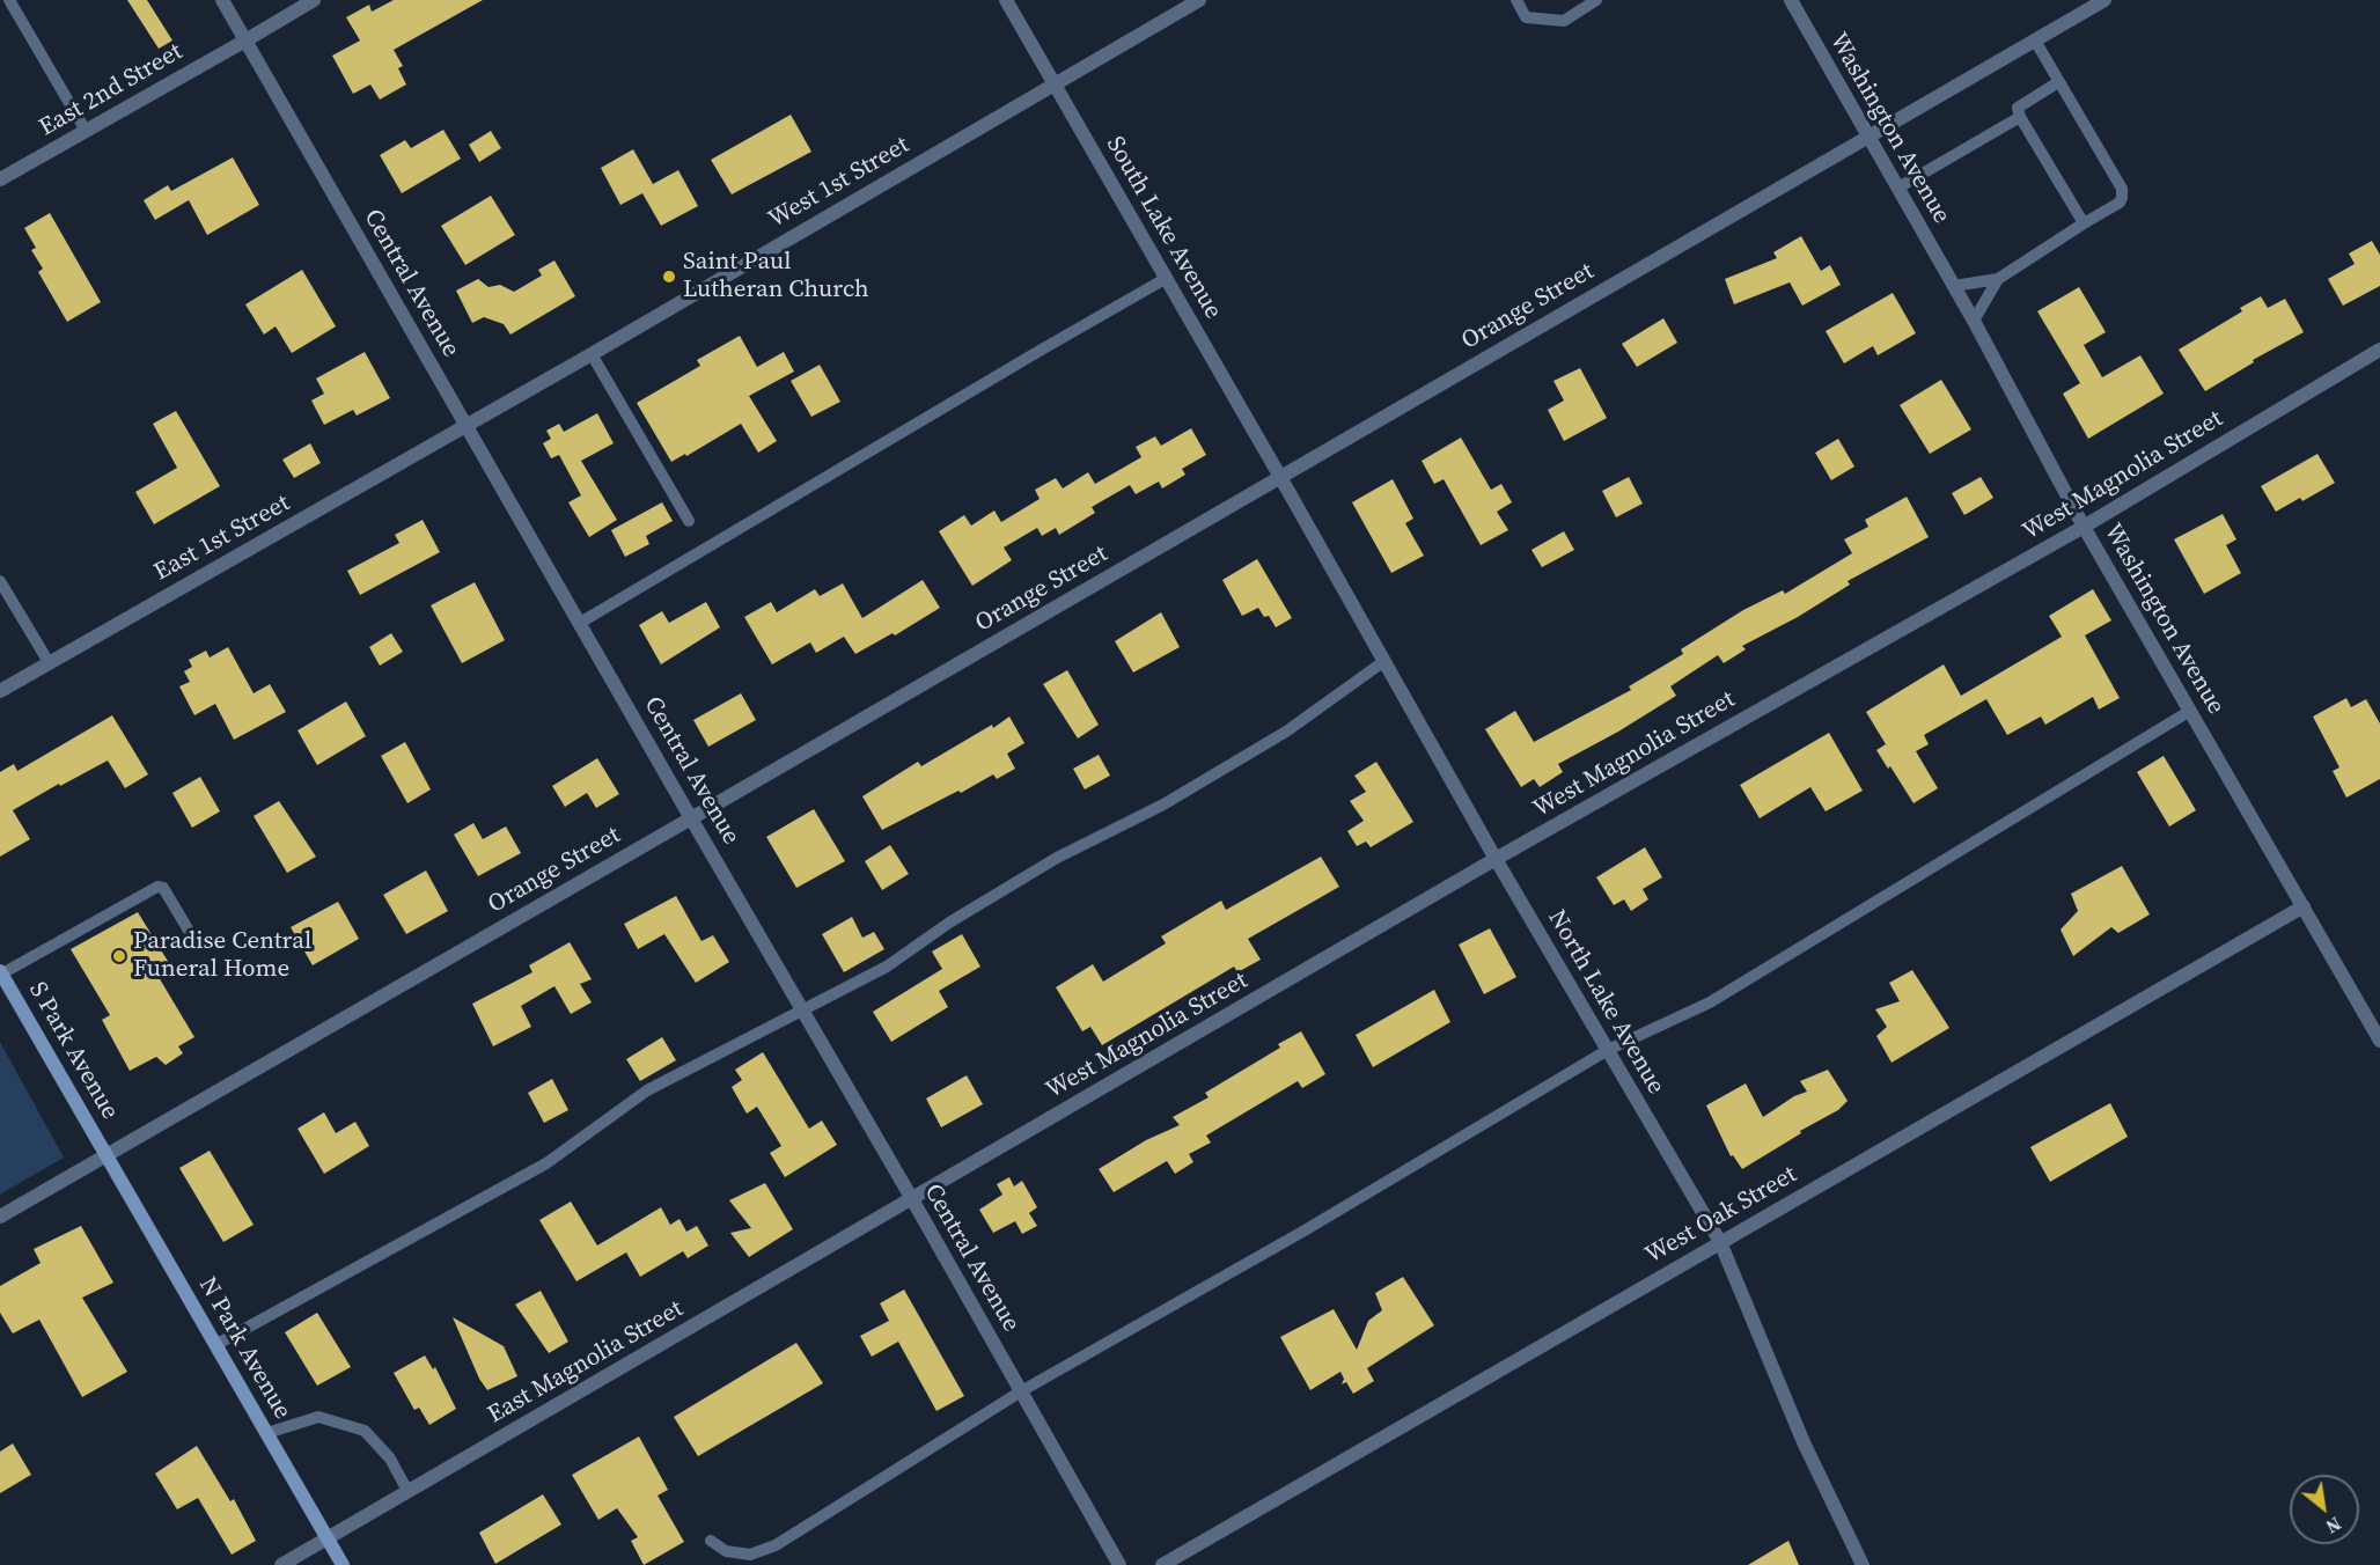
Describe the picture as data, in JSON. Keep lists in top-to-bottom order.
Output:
{
  "streets": {
    "main road": ["S Park Avenue", "N Park Avenue"],
    "street": [
      "East 2nd Street",
      "Washington Avenue",
      "West 1st Street",
      "South Lake Avenue",
      "Central Avenue",
      "Orange Street",
      "West Magnolia Street",
      "East 1st Street",
      "North Lake Avenue",
      "West Oak Street",
      "East Magnolia Street"
    ]
  },
  "crossings": [
    ["East 2nd Street", "Central Avenue"],
    ["Washington Avenue", "Orange Street"],
    ["Washington Avenue", "West Magnolia Street"],
    ["Washington Avenue", "West Oak Street"],
    ["West 1st Street", "South Lake Avenue"],
    ["West 1st Street", "Central Avenue"],
    ["West 1st Street", "East 1st Street"],
    ["South Lake Avenue", "Orange Street"],
    ["South Lake Avenue", "North Lake Avenue"],
    ["Central Avenue", "Orange Street"],
    ["Central Avenue", "West Magnolia Street"],
    ["Central Avenue", "East 1st Street"],
    ["Central Avenue", "East Magnolia Street"],
    ["Orange Street", "North Lake Avenue"],
    ["Orange Street", "S Park Avenue"],
    ["Orange Street", "N Park Avenue"],
    ["West Magnolia Street", "North Lake Avenue"],
    ["West Magnolia Street", "East Magnolia Street"],
    ["North Lake Avenue", "West Oak Street"],
    ["S Park Avenue", "N Park Avenue"],
    ["N Park Avenue", "East Magnolia Street"]
  ],
  "places": ["Saint Paul Lutheran Church", "Paradise Central Funeral Home"],
  "north": "bottom right"
}
